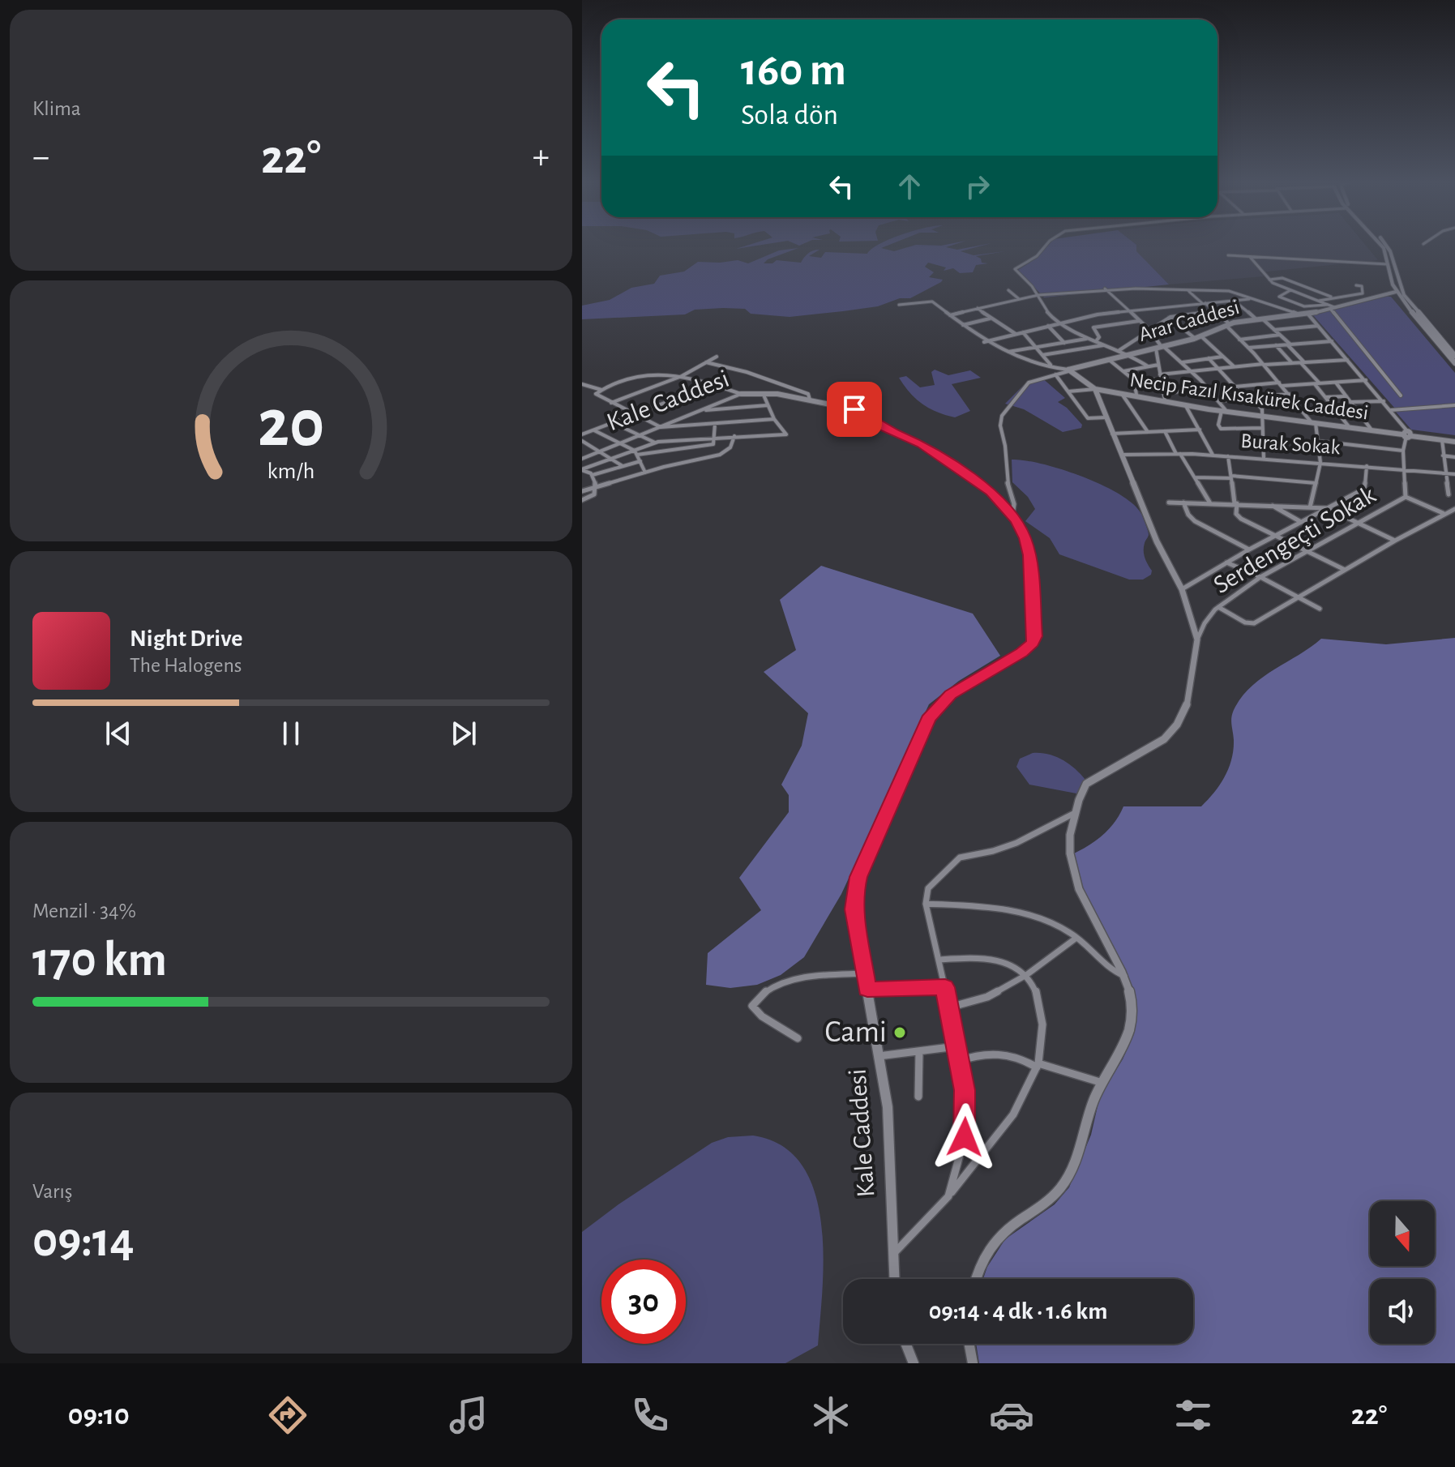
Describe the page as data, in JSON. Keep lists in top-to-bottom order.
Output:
{
  "streets": {
    "street": [
      "Arar Caddesi",
      "Necip Fazıl Kısakürek Caddesi",
      "Kale Caddesi",
      "Burak Sokak",
      "Serdengeçti Sokak"
    ]
  },
  "crossings": [
    ["Arar Caddesi", "Necip Fazıl Kısakürek Caddesi"],
    ["Necip Fazıl Kısakürek Caddesi", "Serdengeçti Sokak"],
    ["Burak Sokak", "Serdengeçti Sokak"]
  ],
  "places": ["Cami"],
  "north": "bottom",
  "page": {
    "tile": [
      "Klima",
      ["Menzil · 34%", "170 km"],
      ["Varış", "09:14"]
    ],
    "turn": ["160 m", "Sola dön"],
    "heat": ["−", "22°", "+"],
    "song": ["Night Drive", "The Halogens"],
    "limit": "30",
    "trip": "09:14 · 4 dk · 1.6 km",
    "tabs": ["09:10", "22°"],
    "gauge": ["20", "km/h"]
  }
}
